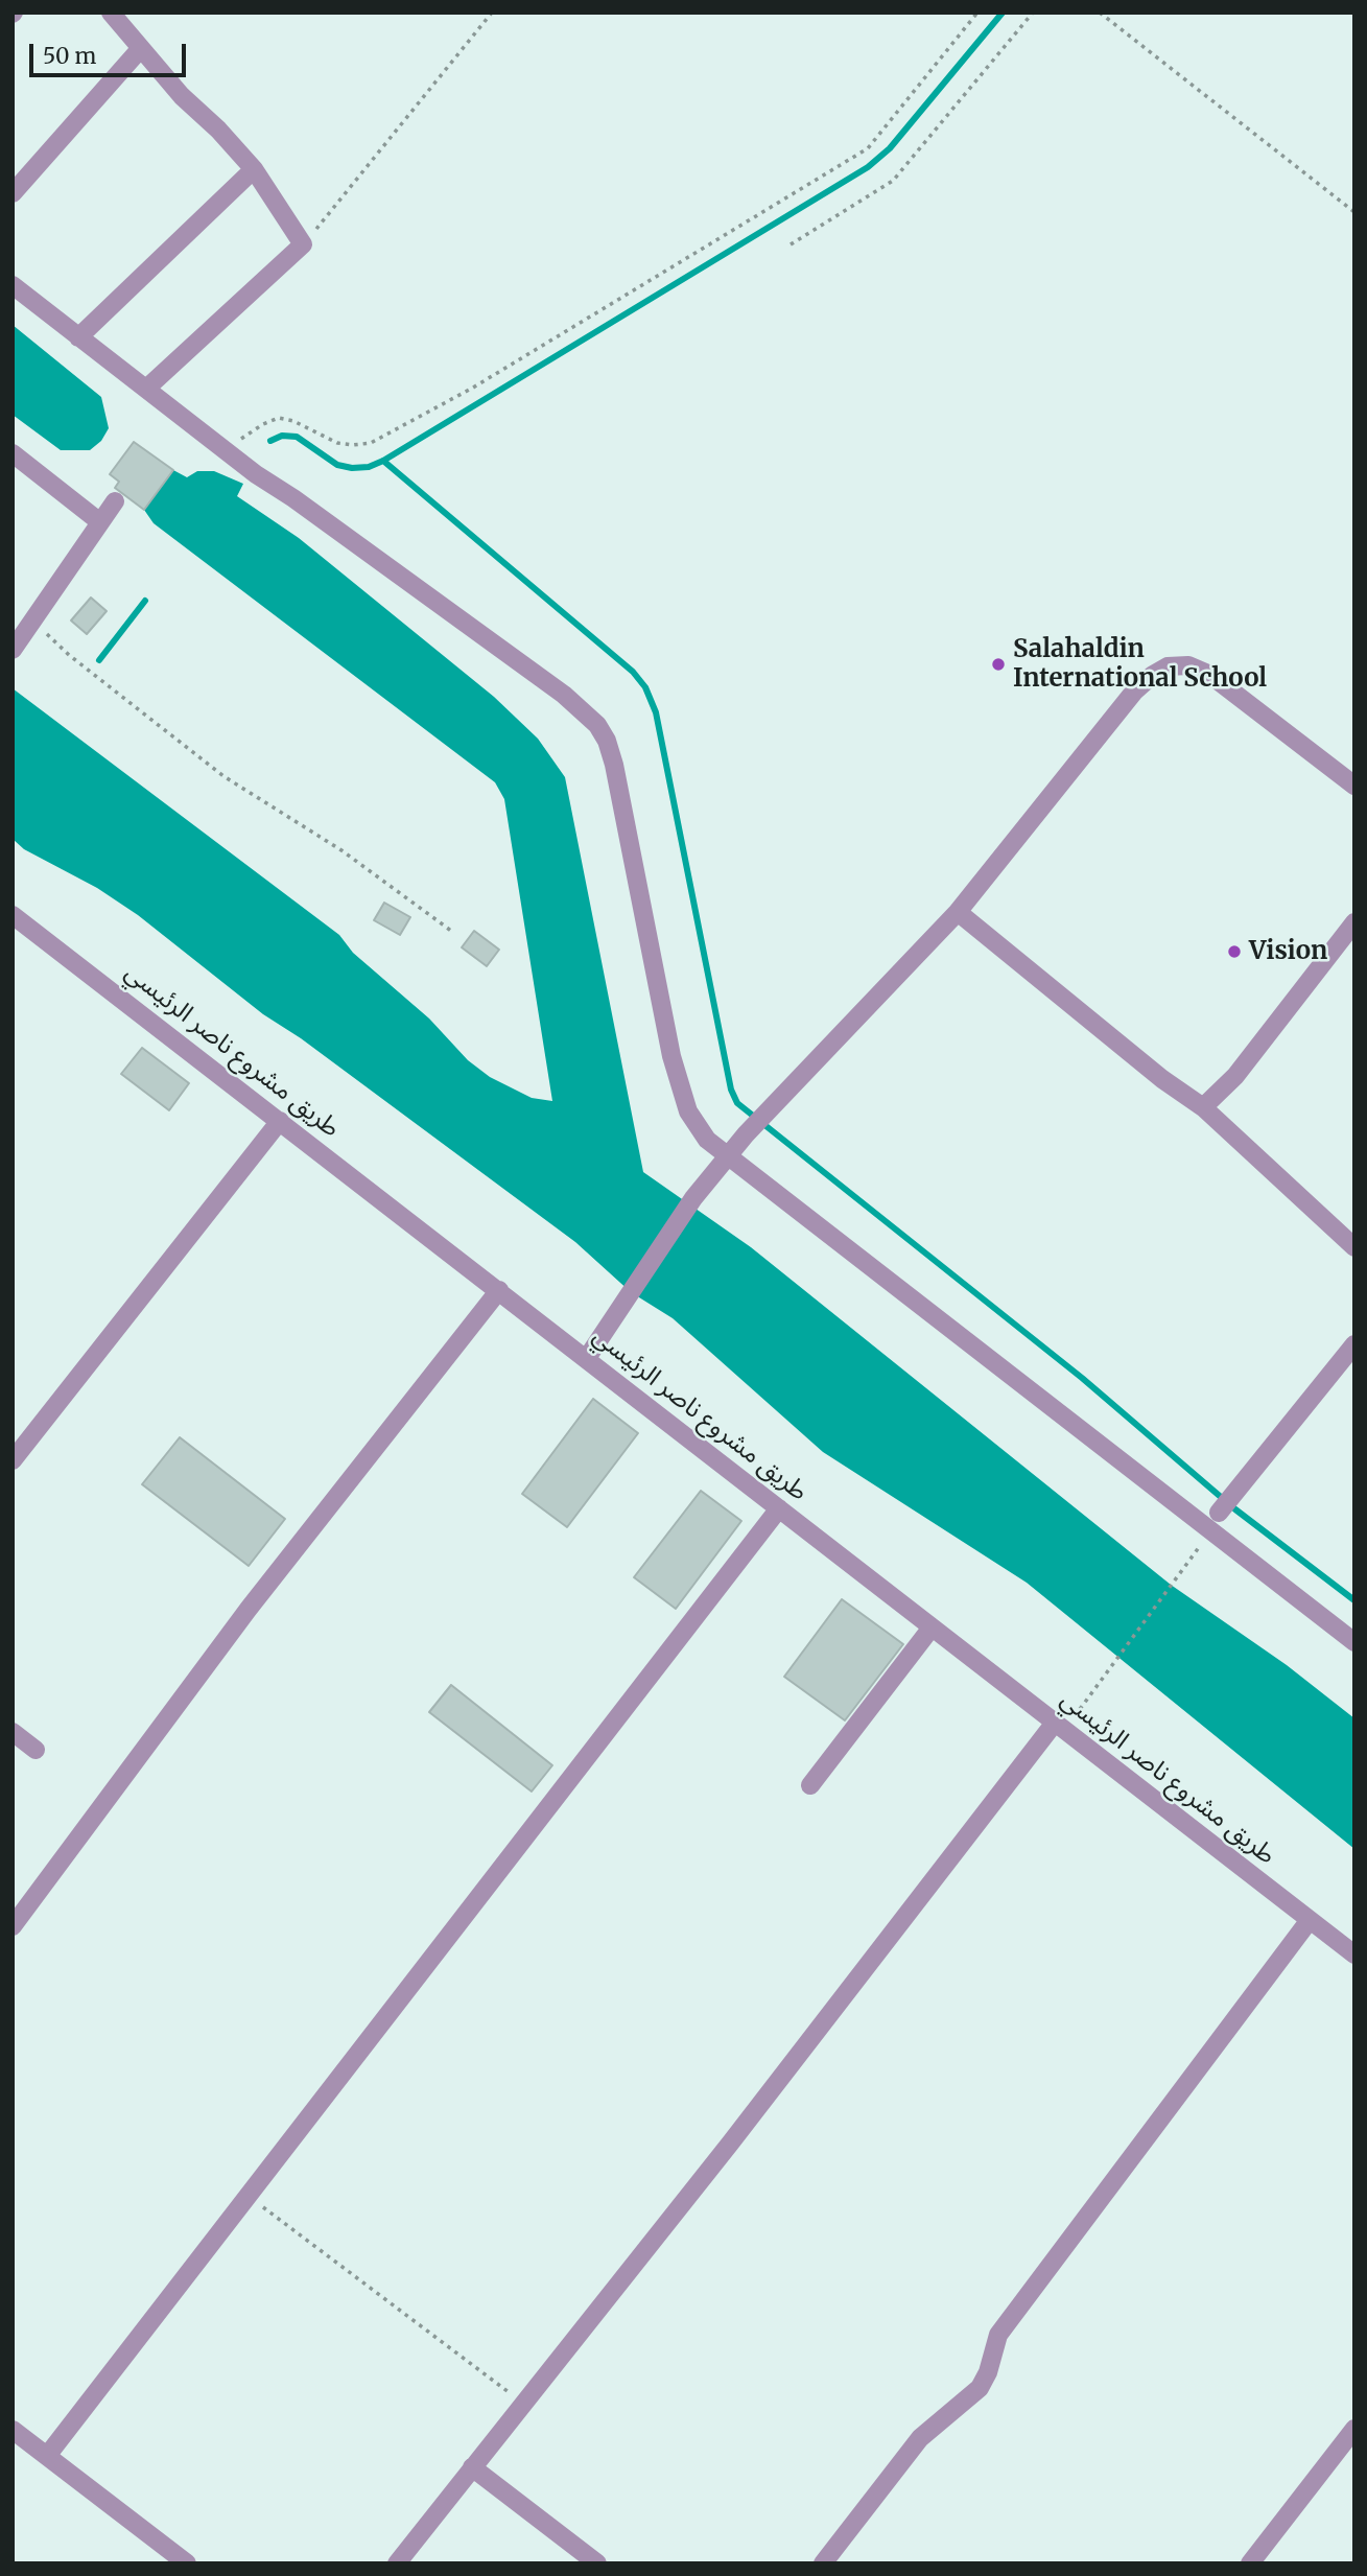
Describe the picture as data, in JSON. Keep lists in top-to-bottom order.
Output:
{
  "streets": {
    "street": ["طريق مشروع ناصر الرئيسي"]
  },
  "places": ["Salahaldin International School", "Vision"],
  "scale_bar": "50 m"
}
